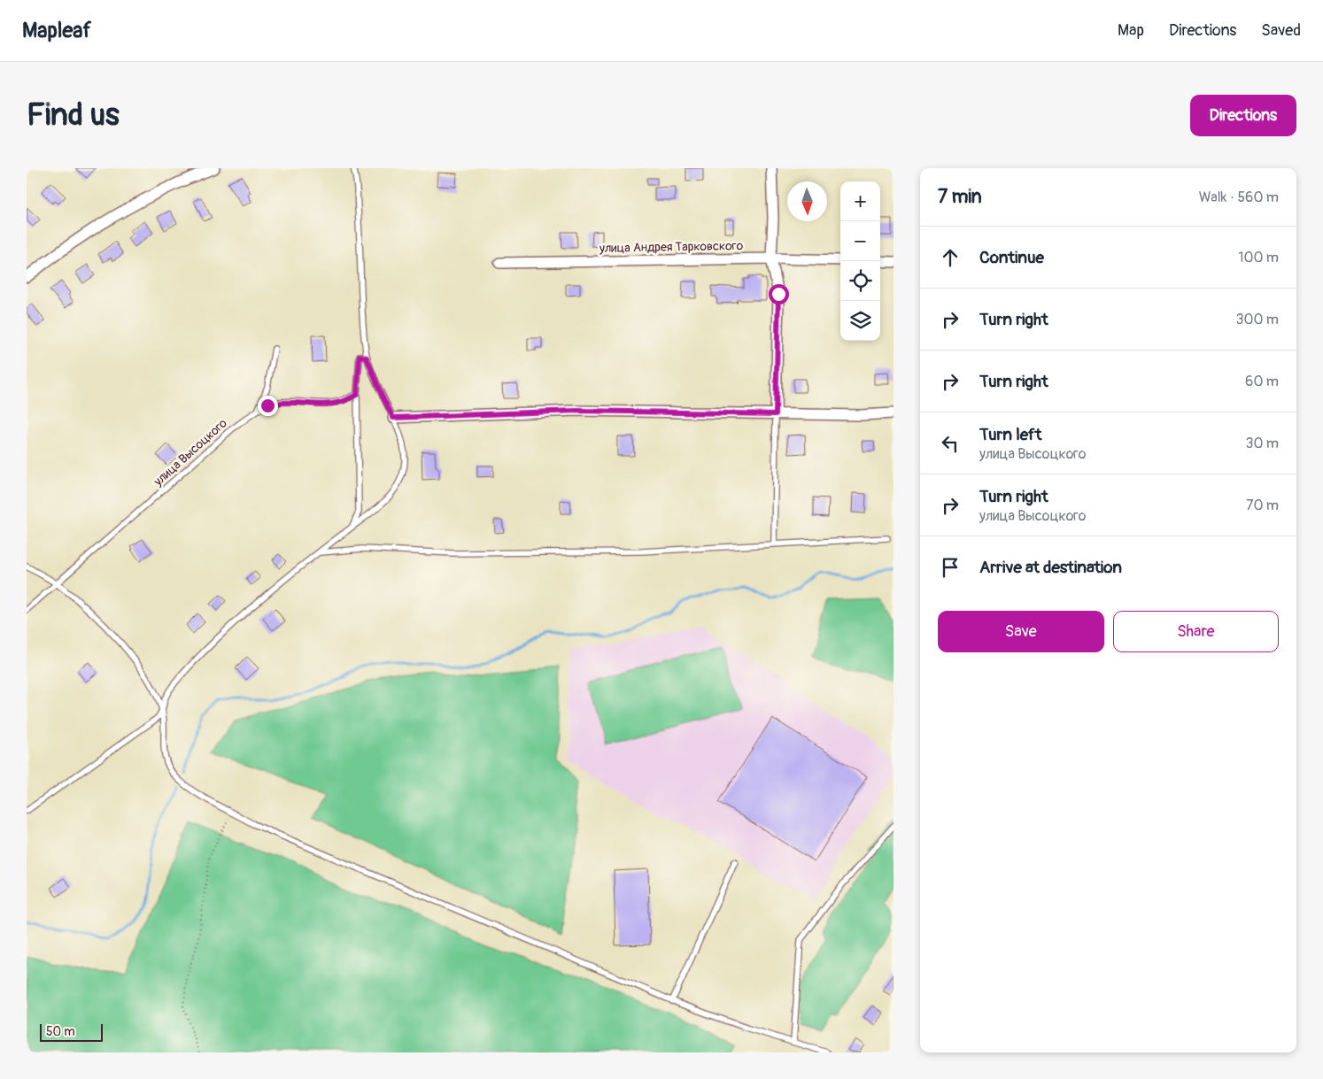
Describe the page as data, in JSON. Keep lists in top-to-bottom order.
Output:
{
  "streets": {
    "street": ["улица Андрея Тарковского"],
    "lane": ["улица Высоцкого"]
  },
  "scale_bar": "50 m",
  "north": "bottom",
  "page": {
    "header": "Mapleaf",
    "nav": ["Map", "Directions", "Saved"],
    "buttons": [
      "Directions",
      ["Save", "Share"]
    ],
    "title": "Find us",
    "heading": ["7 min", "Walk · 560 m"],
    "map_buttons": ["+", "−"],
    "list": [
      ["Continue", "100 m"],
      ["Turn right", "300 m"],
      ["Turn right", "60 m"],
      ["Turn left", "улица Высоцкого", "30 m"],
      ["Turn right", "улица Высоцкого", "70 m"],
      "Arrive at destination"
    ],
    "scale": "50 m"
  }
}
